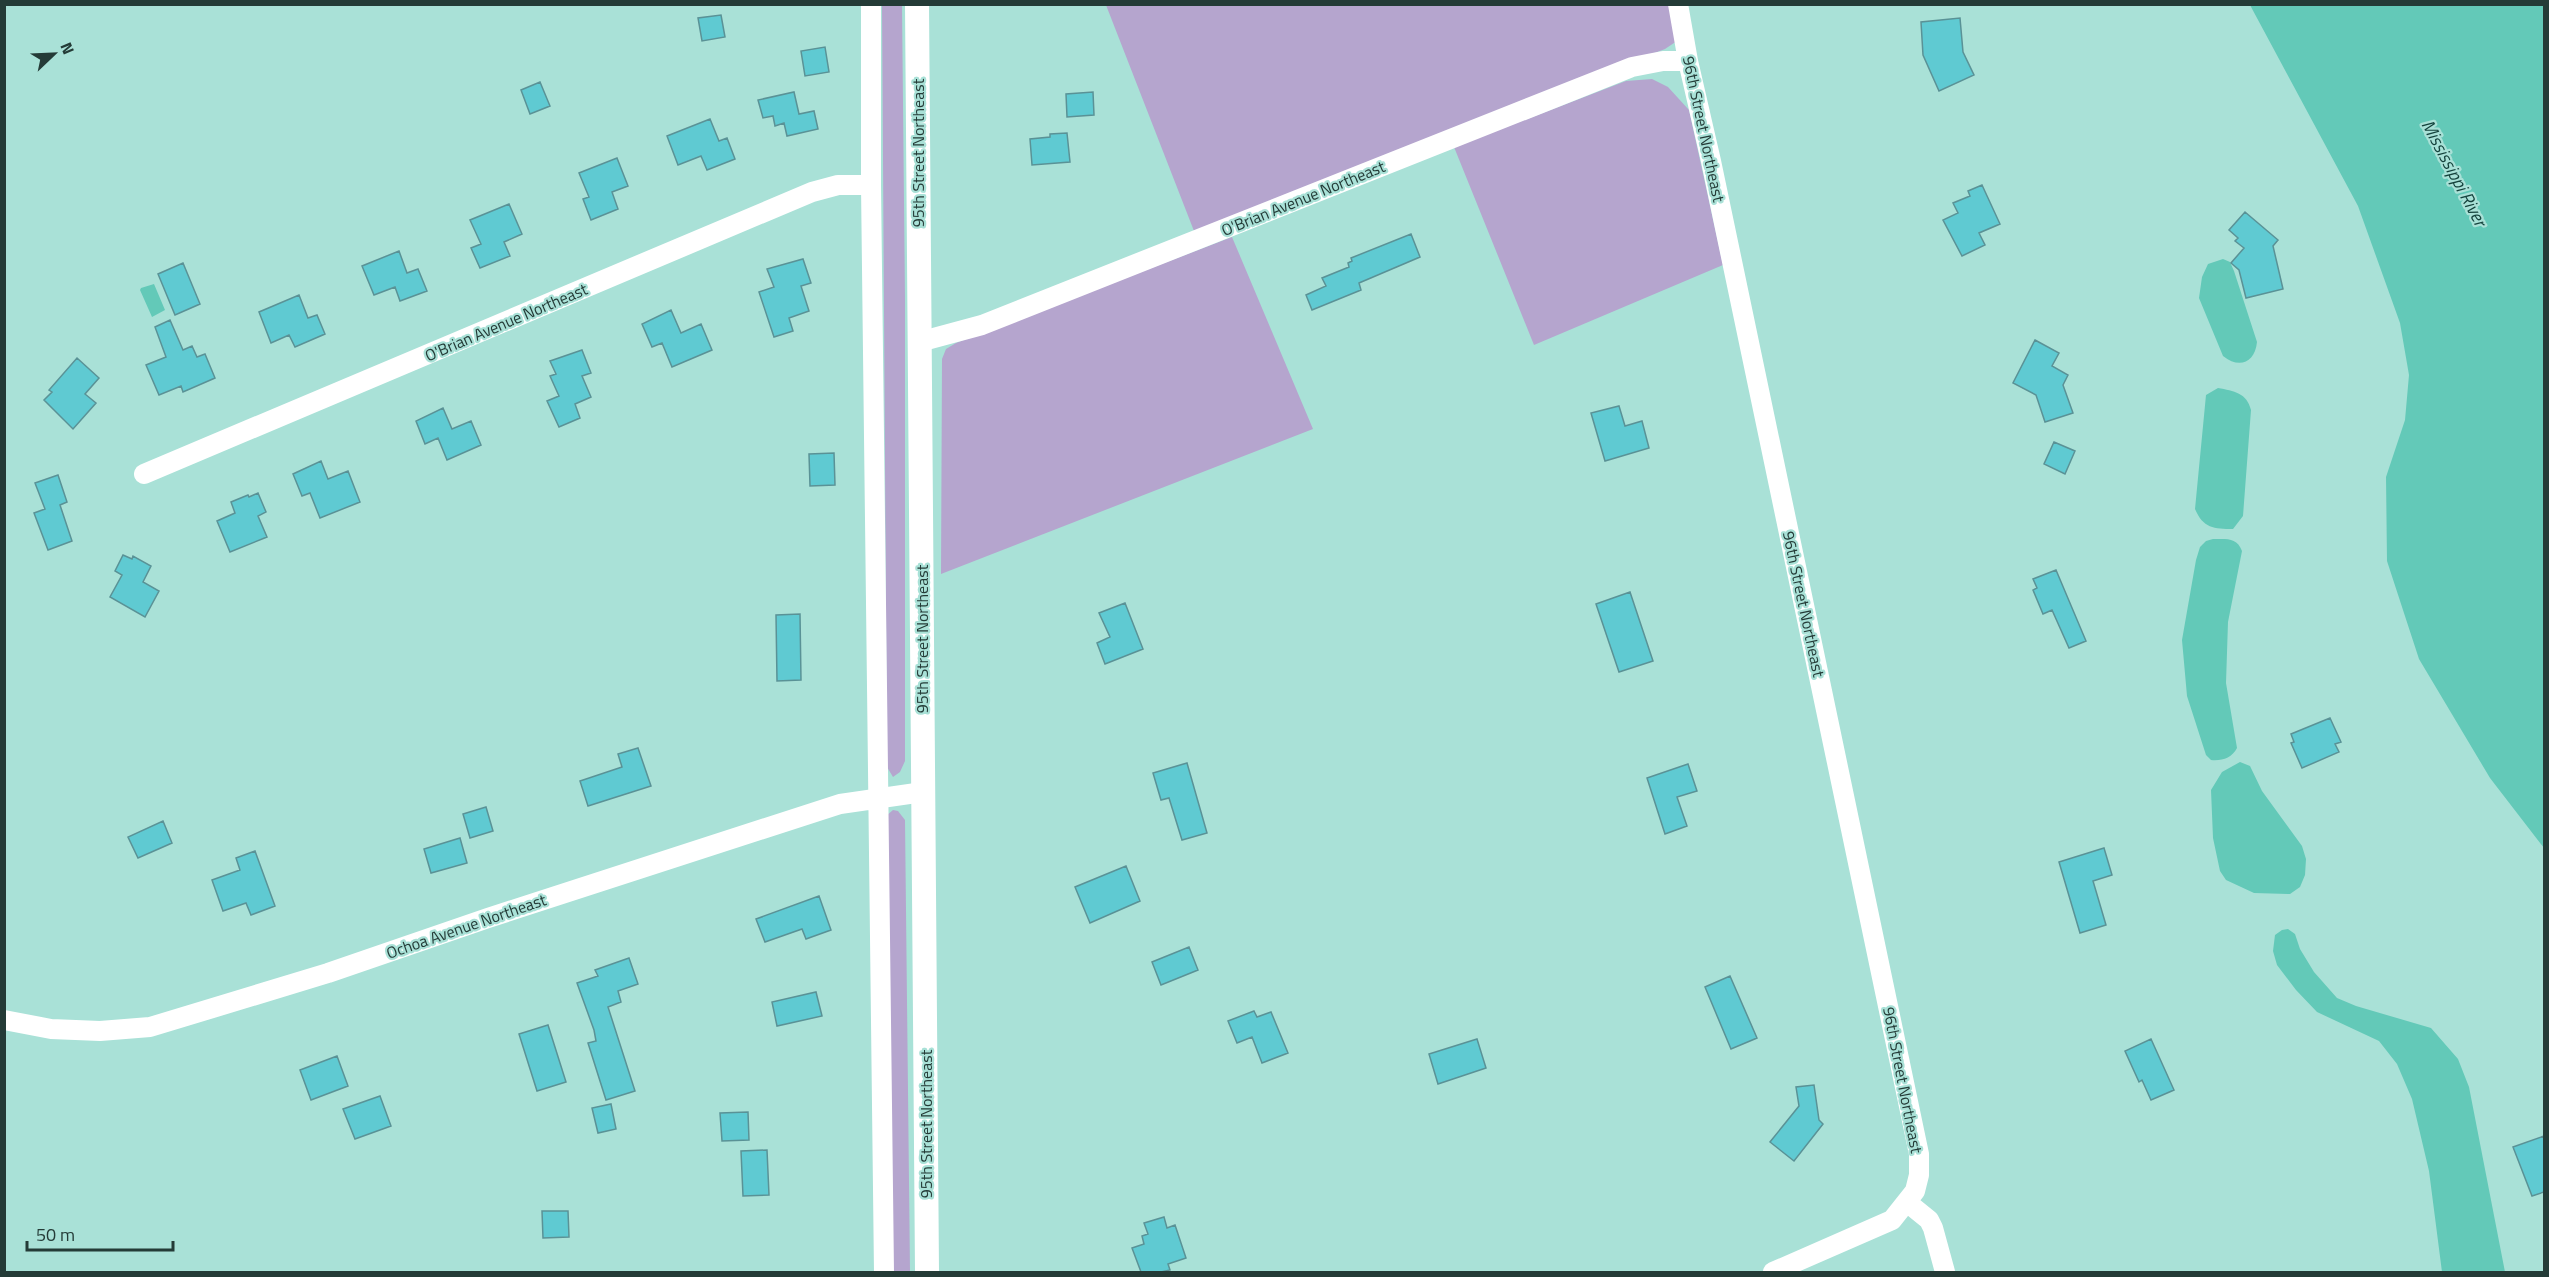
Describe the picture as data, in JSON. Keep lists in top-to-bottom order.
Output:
{
  "streets": {
    "main road": ["95th Street Northeast"],
    "street": ["96th Street Northeast", "O'Brian Avenue Northeast", "Ochoa Avenue Northeast"]
  },
  "crossings": [
    ["96th Street Northeast", "O'Brian Avenue Northeast"],
    ["95th Street Northeast", "O'Brian Avenue Northeast"],
    ["95th Street Northeast", "Ochoa Avenue Northeast"]
  ],
  "water": ["Mississippi River"],
  "scale_bar": "50 m",
  "north": "top right"
}
